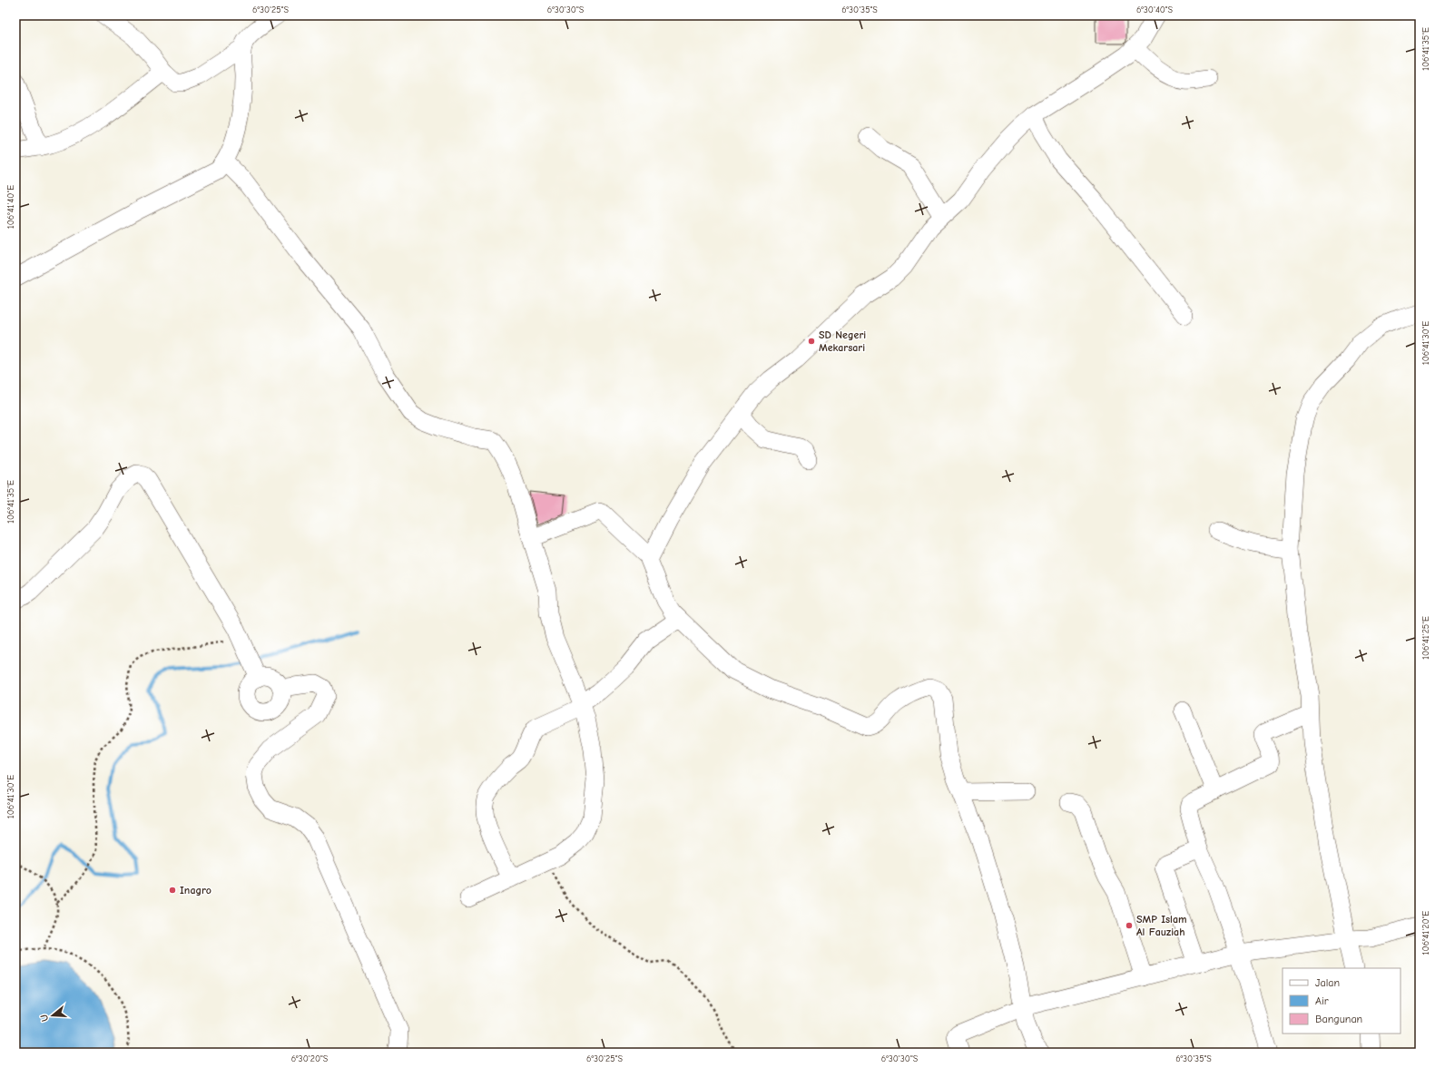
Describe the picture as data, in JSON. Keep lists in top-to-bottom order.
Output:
{
  "places": ["SD Negeri Mekarsari", "Inagro", "SMP Islam Al Fauziah"],
  "legend": ["Jalan", "Air", "Bangunan"],
  "north": "left",
  "coordinates": [
    "6°30'25\"S",
    "6°30'30\"S",
    "6°30'35\"S",
    "6°30'40\"S",
    "106°41'35\"E",
    "106°41'40\"E",
    "106°41'30\"E",
    "106°41'25\"E",
    "106°41'20\"E",
    "6°30'20\"S"
  ]
}
